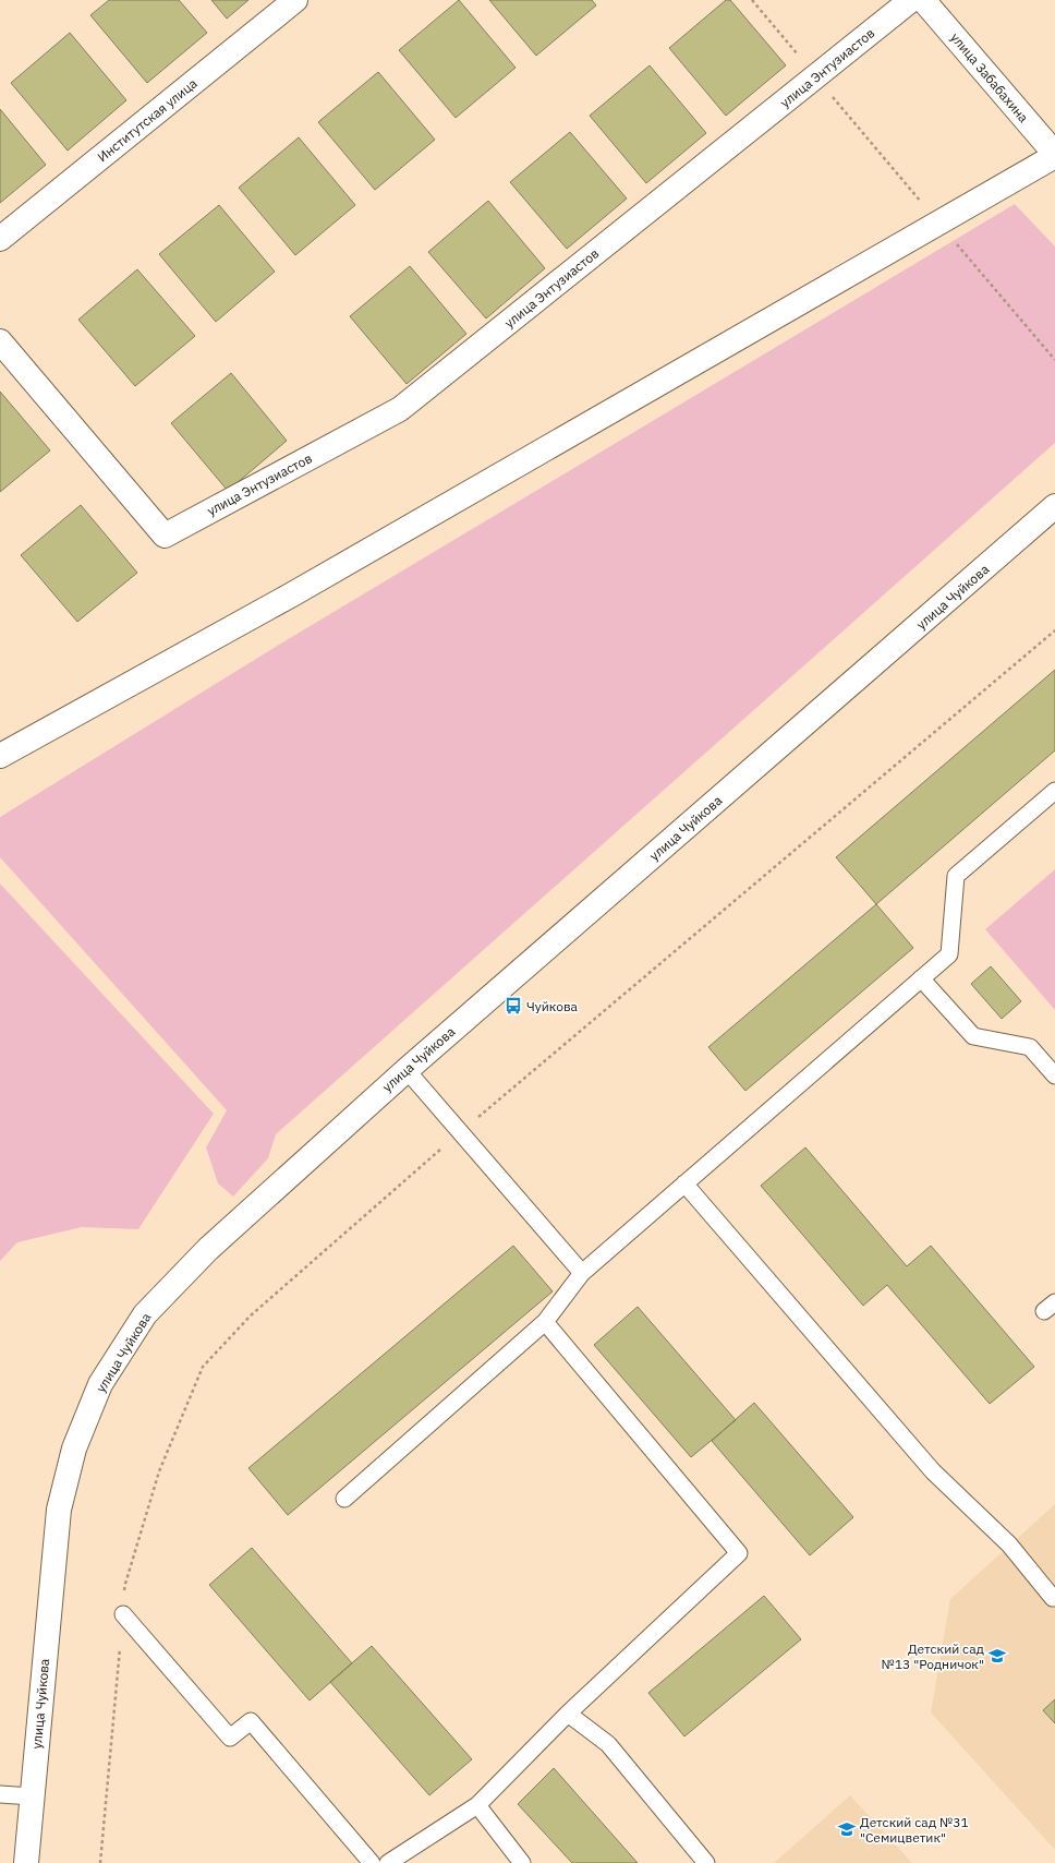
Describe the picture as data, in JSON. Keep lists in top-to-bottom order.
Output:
{
  "streets": {
    "street": [
      "улица Энтузиастов",
      "улица Забабахина",
      "Институтская улица",
      "улица Чуйкова"
    ]
  },
  "places": {
    "bus stop": ["Чуйкова"],
    "school or university": ["Детский сад №13 \"Родничок\"", "Детский сад №31 \"Семицветик\""]
  }
}
